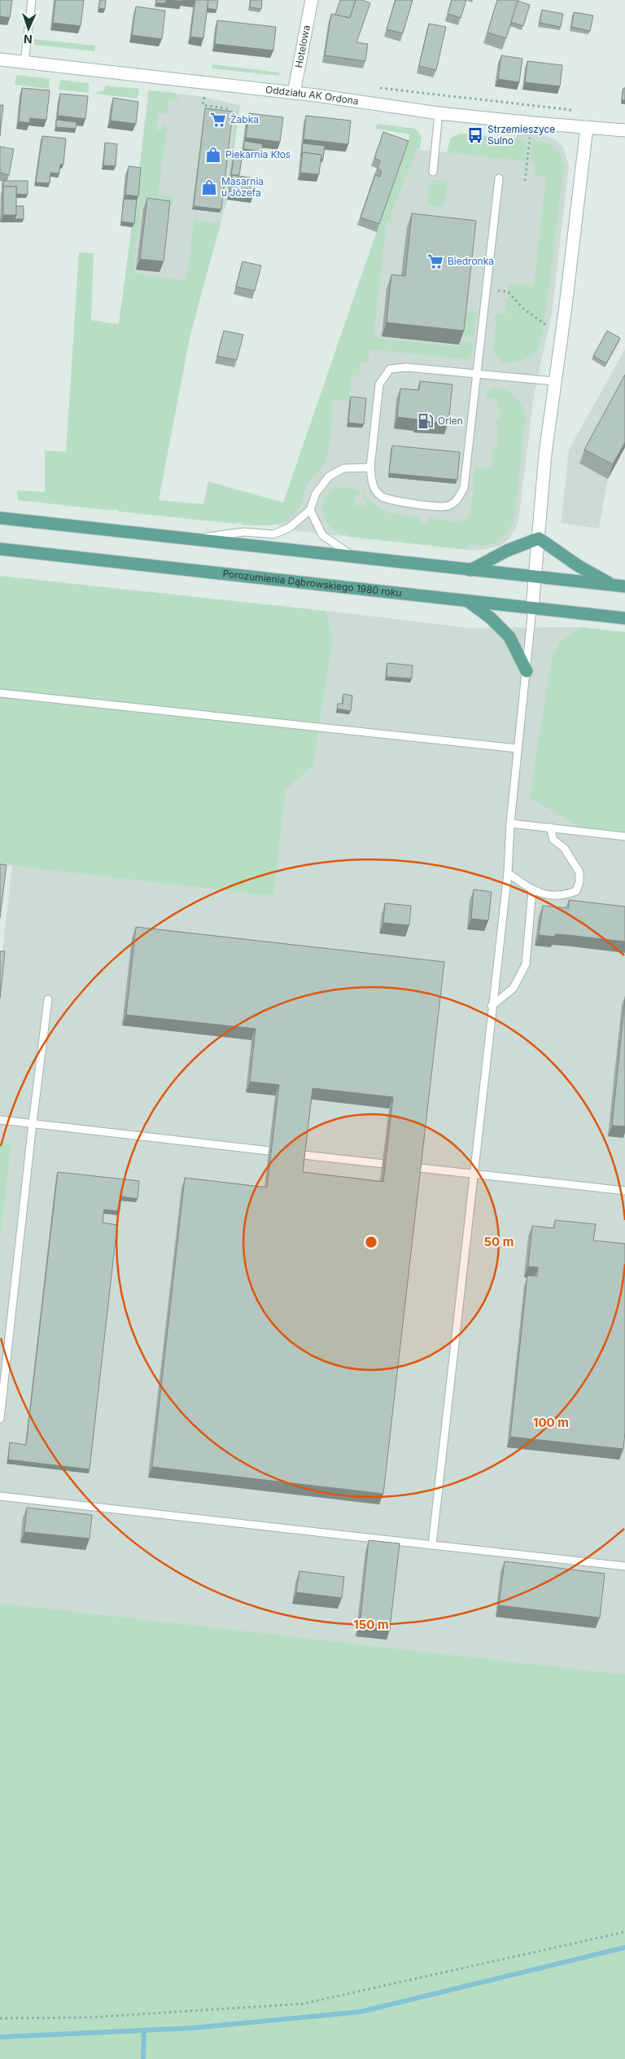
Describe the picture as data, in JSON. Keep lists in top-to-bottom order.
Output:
{
  "streets": {
    "main road": ["Porozumienia Dąbrowskiego 1980 roku"],
    "street": ["Hotelowa", "Oddziału AK Ordona"]
  },
  "crossings": [
    ["Hotelowa", "Oddziału AK Ordona"]
  ],
  "places": {
    "supermarket": ["Żabka", "Biedronka"],
    "bus stop": ["Strzemieszyce Sulno"],
    "shop": ["Piekarnia Kłos", "Masarnia u Józefa"],
    "fuel station": ["Orlen"]
  },
  "north": "bottom",
  "rings": ["50 m", "100 m", "150 m"]
}
